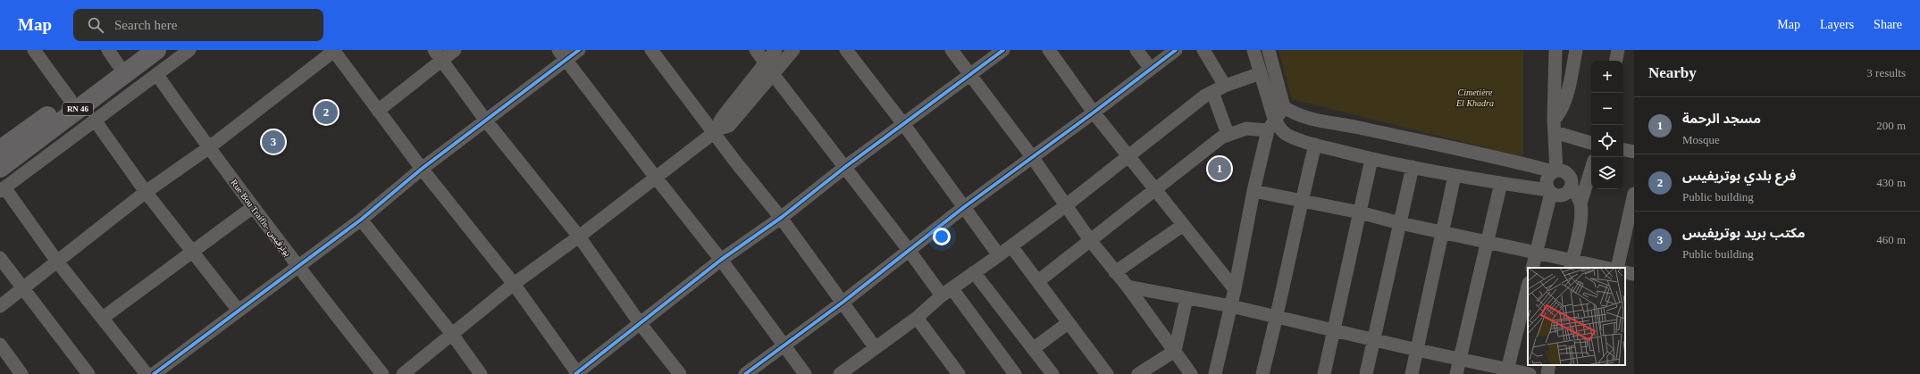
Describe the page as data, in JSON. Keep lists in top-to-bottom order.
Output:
{
  "streets": {
    "highway": ["RN 46"],
    "street": ["Rue Bou Traifis- بوترفيس"]
  },
  "parks": ["Cimetière El Khadra"],
  "page": {
    "header": "Map",
    "search": "Search here",
    "nav": ["Map", "Layers", "Share"],
    "heading": ["Nearby", "3 results"],
    "map_buttons": ["+", "−"],
    "list": [
      {
        "mark": "1",
        "name": "مسجد الرحمة",
        "note": "Mosque",
        "value": "200 m"
      },
      {
        "mark": "2",
        "name": "فرع بلدي بوتريفيس",
        "note": "Public building",
        "value": "430 m"
      },
      {
        "mark": "3",
        "name": "مكتب بريد بوتريفيس",
        "note": "Public building",
        "value": "460 m"
      }
    ],
    "pins": ["2", "3", "1"]
  }
}
